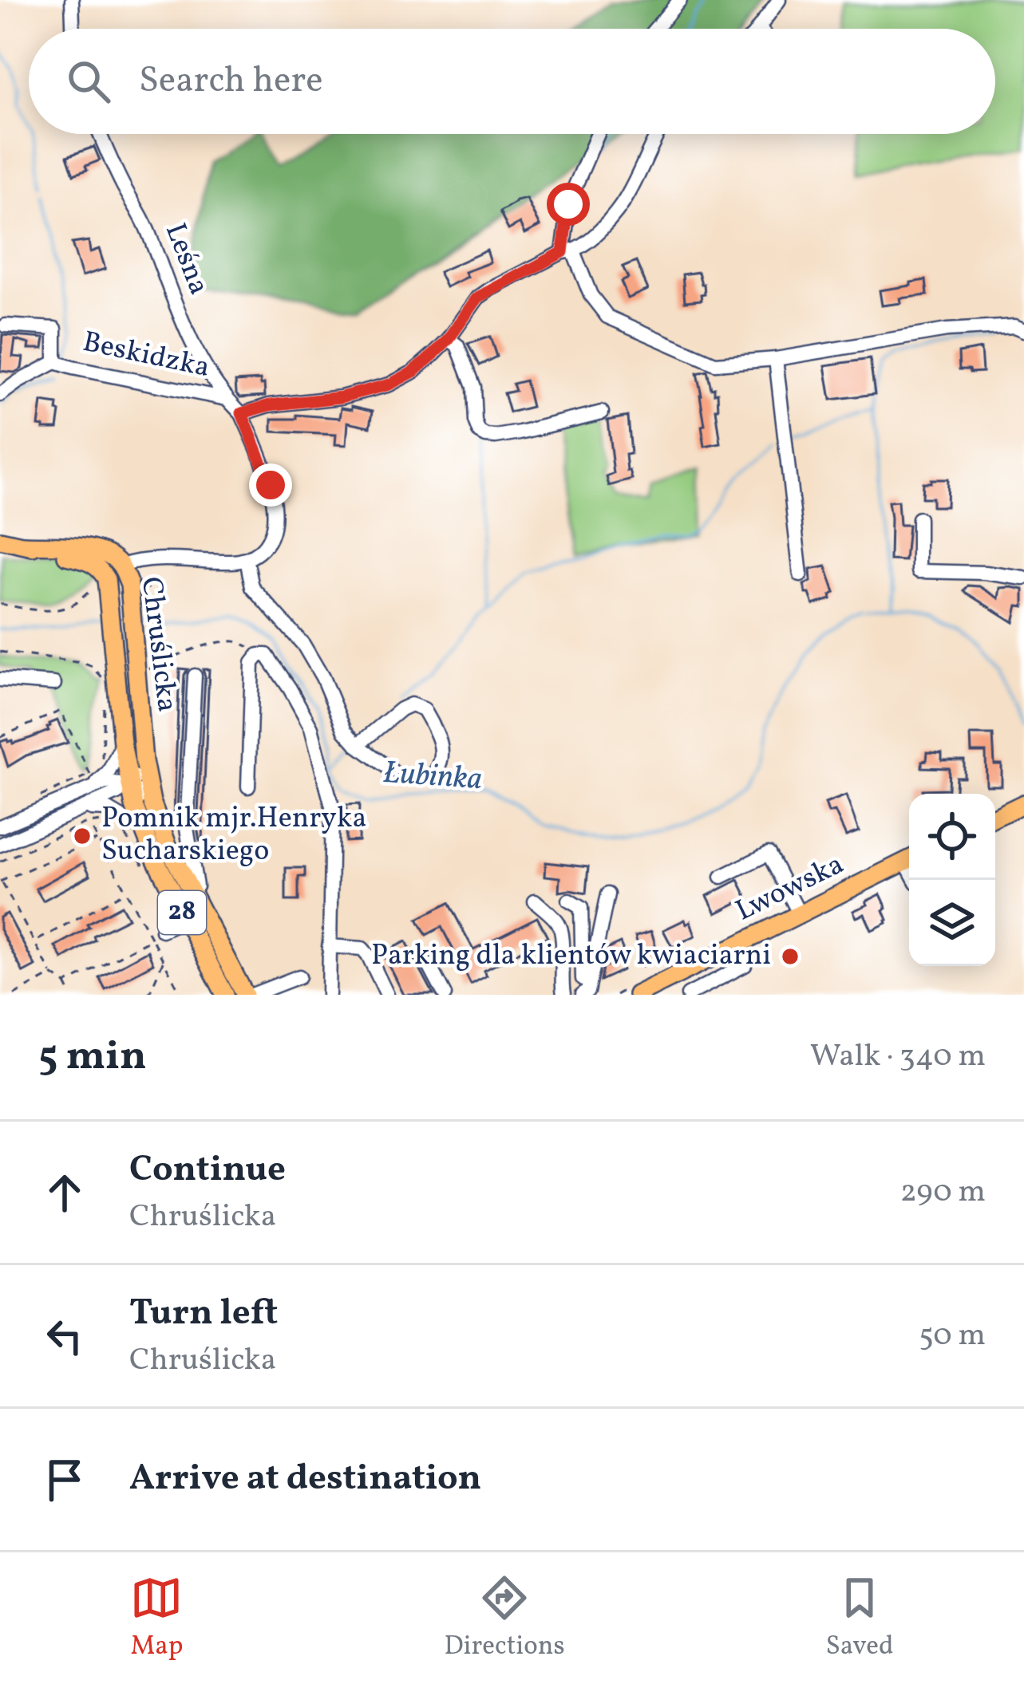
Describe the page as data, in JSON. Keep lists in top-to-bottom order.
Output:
{
  "streets": {
    "main road": ["Chruślicka", "Lwowska", "28"],
    "street": ["Leśna", "Beskidzka"]
  },
  "crossings": [
    ["Leśna", "Beskidzka"],
    ["Leśna", "Chruślicka"],
    ["Chruślicka", "28"]
  ],
  "water": ["Łubinka"],
  "places": ["Pomnik mjr.Henryka Sucharskiego", "Parking dla klientów kwiaciarni"],
  "page": {
    "search": "Search here",
    "heading": ["5 min", "Walk · 340 m"],
    "list": [
      ["Continue", "Chruślicka", "290 m"],
      ["Turn left", "Chruślicka", "50 m"],
      "Arrive at destination"
    ],
    "nav": ["Map", "Directions", "Saved"]
  }
}
